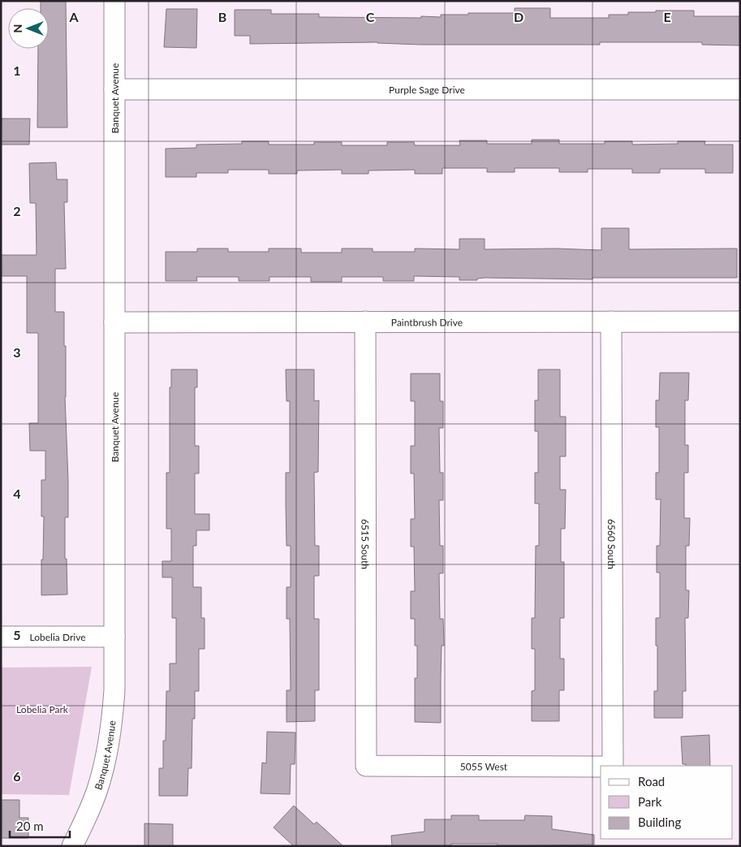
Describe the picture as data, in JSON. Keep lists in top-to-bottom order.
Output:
{
  "streets": {
    "street": [
      "Purple Sage Drive",
      "Banquet Avenue",
      "Paintbrush Drive",
      "6515 South",
      "6560 South",
      "Lobelia Drive",
      "5055 West"
    ]
  },
  "crossings": [
    ["Purple Sage Drive", "Banquet Avenue"],
    ["Banquet Avenue", "Paintbrush Drive"],
    ["Banquet Avenue", "Lobelia Drive"],
    ["Paintbrush Drive", "6515 South"],
    ["Paintbrush Drive", "6560 South"],
    ["6515 South", "5055 West"]
  ],
  "parks": ["Lobelia Park"],
  "legend": ["Road", "Park", "Building"],
  "scale_bar": "20 m",
  "north": "left",
  "grid": {
    "columns": [
      "A",
      "B",
      "C",
      "D",
      "E"
    ],
    "rows": [
      "1",
      "2",
      "3",
      "4",
      "5",
      "6"
    ]
  }
}
